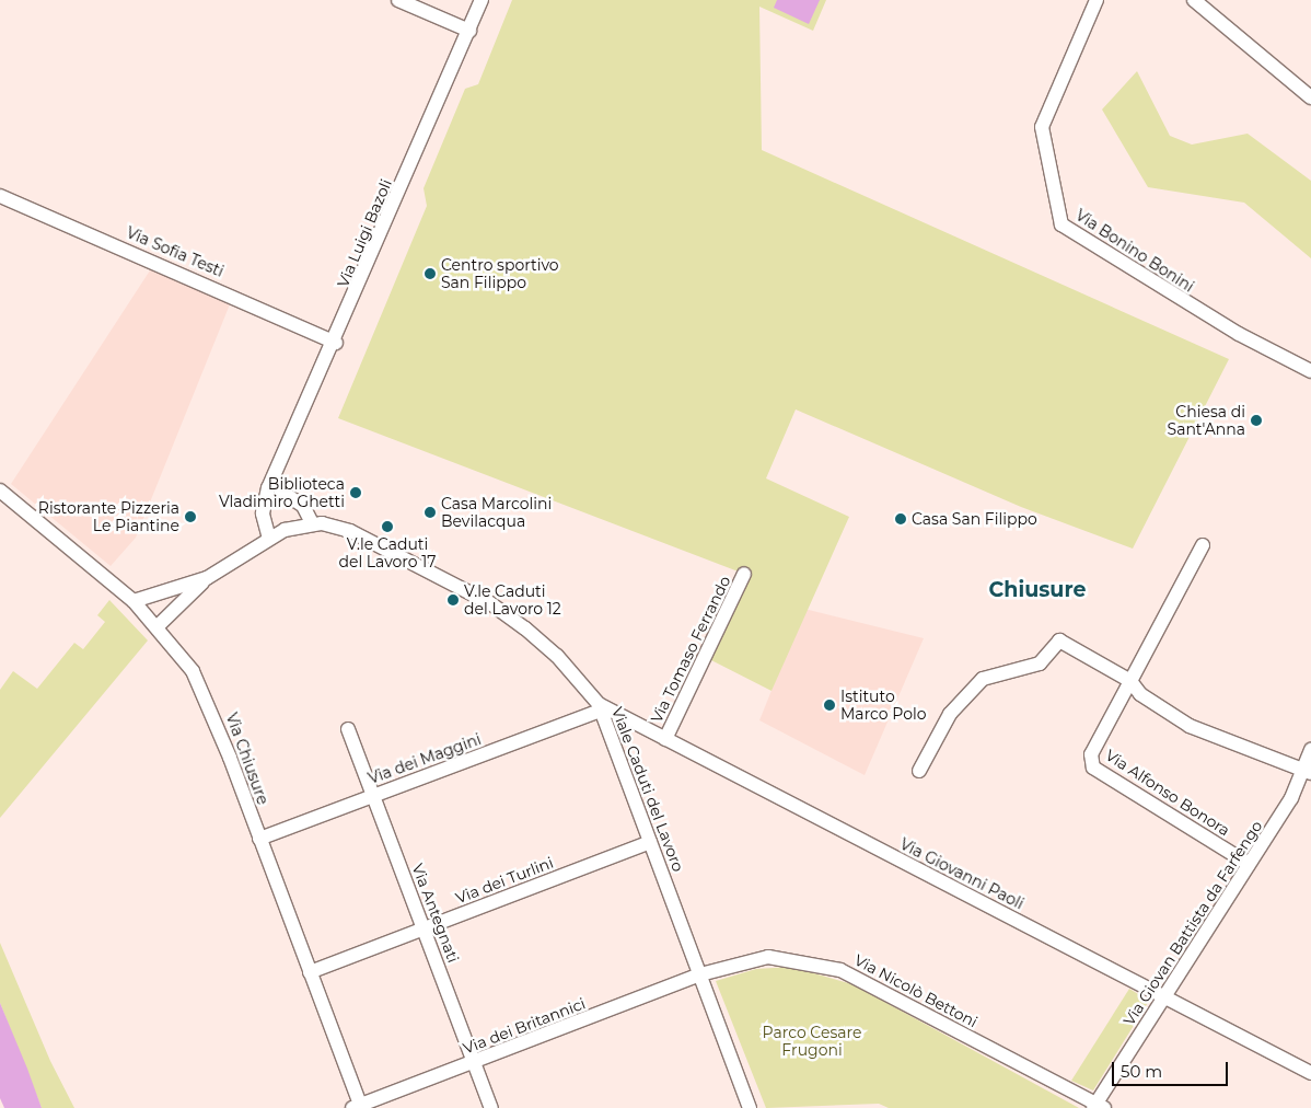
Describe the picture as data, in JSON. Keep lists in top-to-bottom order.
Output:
{
  "streets": {
    "street": [
      "Via Luigi Bazoli",
      "Via Bonino Bonini",
      "Via Sofia Testi",
      "Via Tomaso Ferrando",
      "Via Chiusure",
      "Via dei Maggini",
      "Viale Caduti del Lavoro",
      "Via Alfonso Bonora",
      "Via Giovanni Paoli",
      "Via dei Turlini",
      "Via Antegnati",
      "Via Giovan Battista da Farfengo",
      "Via Nicolò Bettoni",
      "Via dei Britannici"
    ]
  },
  "crossings": [
    ["Via Luigi Bazoli", "Via Sofia Testi"],
    ["Via Tomaso Ferrando", "Via Giovanni Paoli"],
    ["Via Chiusure", "Via dei Maggini"],
    ["Via Chiusure", "Via dei Turlini"],
    ["Via Chiusure", "Via dei Britannici"],
    ["Via dei Maggini", "Viale Caduti del Lavoro"],
    ["Via dei Maggini", "Via Giovanni Paoli"],
    ["Via dei Maggini", "Via Antegnati"],
    ["Viale Caduti del Lavoro", "Via Giovanni Paoli"],
    ["Viale Caduti del Lavoro", "Via dei Turlini"],
    ["Viale Caduti del Lavoro", "Via Nicolò Bettoni"],
    ["Viale Caduti del Lavoro", "Via dei Britannici"],
    ["Via Alfonso Bonora", "Via Giovan Battista da Farfengo"],
    ["Via Giovanni Paoli", "Via Giovan Battista da Farfengo"],
    ["Via dei Turlini", "Via Antegnati"],
    ["Via Antegnati", "Via dei Britannici"],
    ["Via Giovan Battista da Farfengo", "Via Nicolò Bettoni"],
    ["Via Nicolò Bettoni", "Via dei Britannici"]
  ],
  "districts": ["Chiusure"],
  "parks": ["Parco Cesare Frugoni"],
  "places": [
    "Centro sportivo San Filippo",
    "Chiesa di Sant'Anna",
    "Biblioteca Vladimiro Ghetti",
    "Casa Marcolini Bevilacqua",
    "Ristorante Pizzeria Le Piantine",
    "Casa San Filippo",
    "V.le Caduti del Lavoro 17",
    "V.le Caduti del Lavoro 12",
    "Istituto Marco Polo"
  ],
  "scale_bar": "50 m"
}
